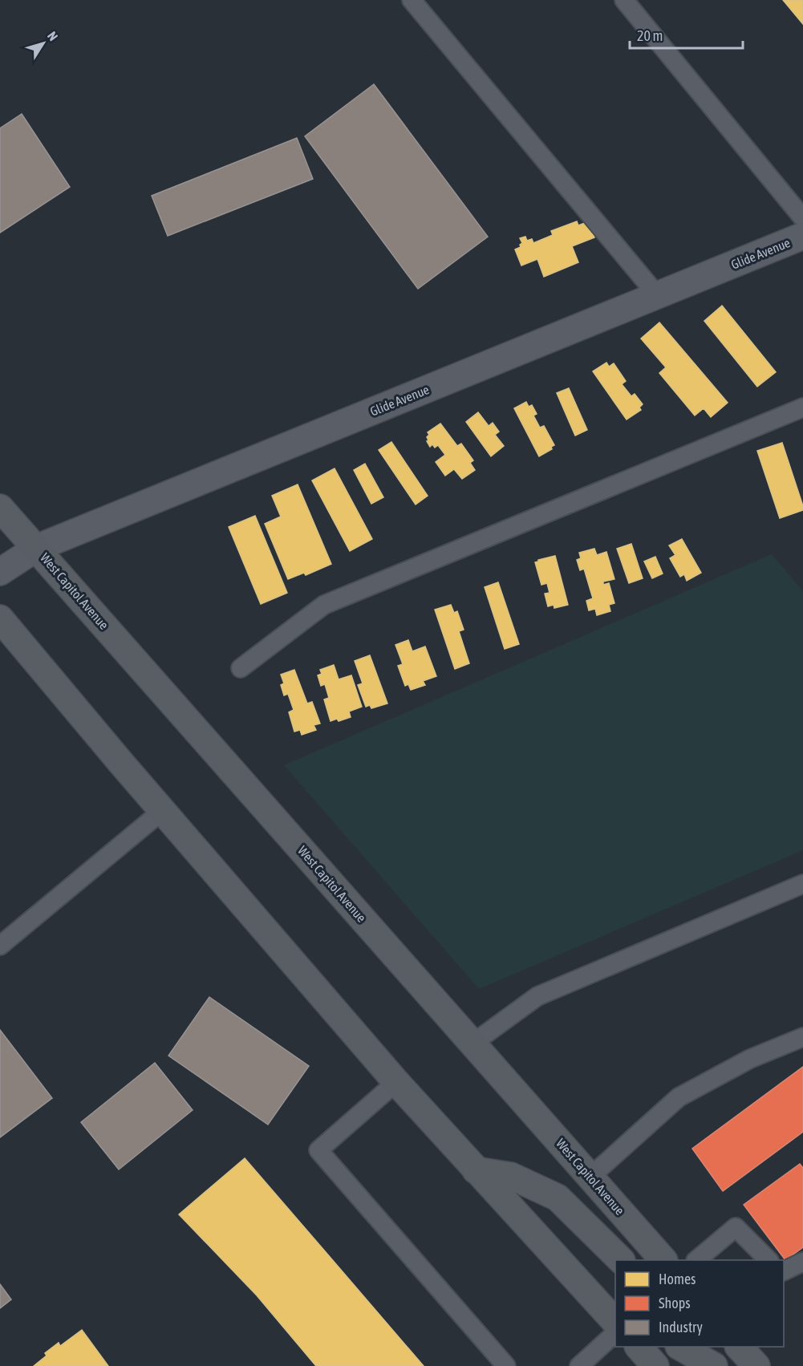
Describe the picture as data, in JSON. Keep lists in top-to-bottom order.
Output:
{
  "streets": {
    "main road": ["West Capitol Avenue"],
    "street": ["Glide Avenue"]
  },
  "crossings": [
    ["Glide Avenue", "West Capitol Avenue"]
  ],
  "legend": ["Homes", "Shops", "Industry"],
  "scale_bar": "20 m",
  "north": "top right"
}
